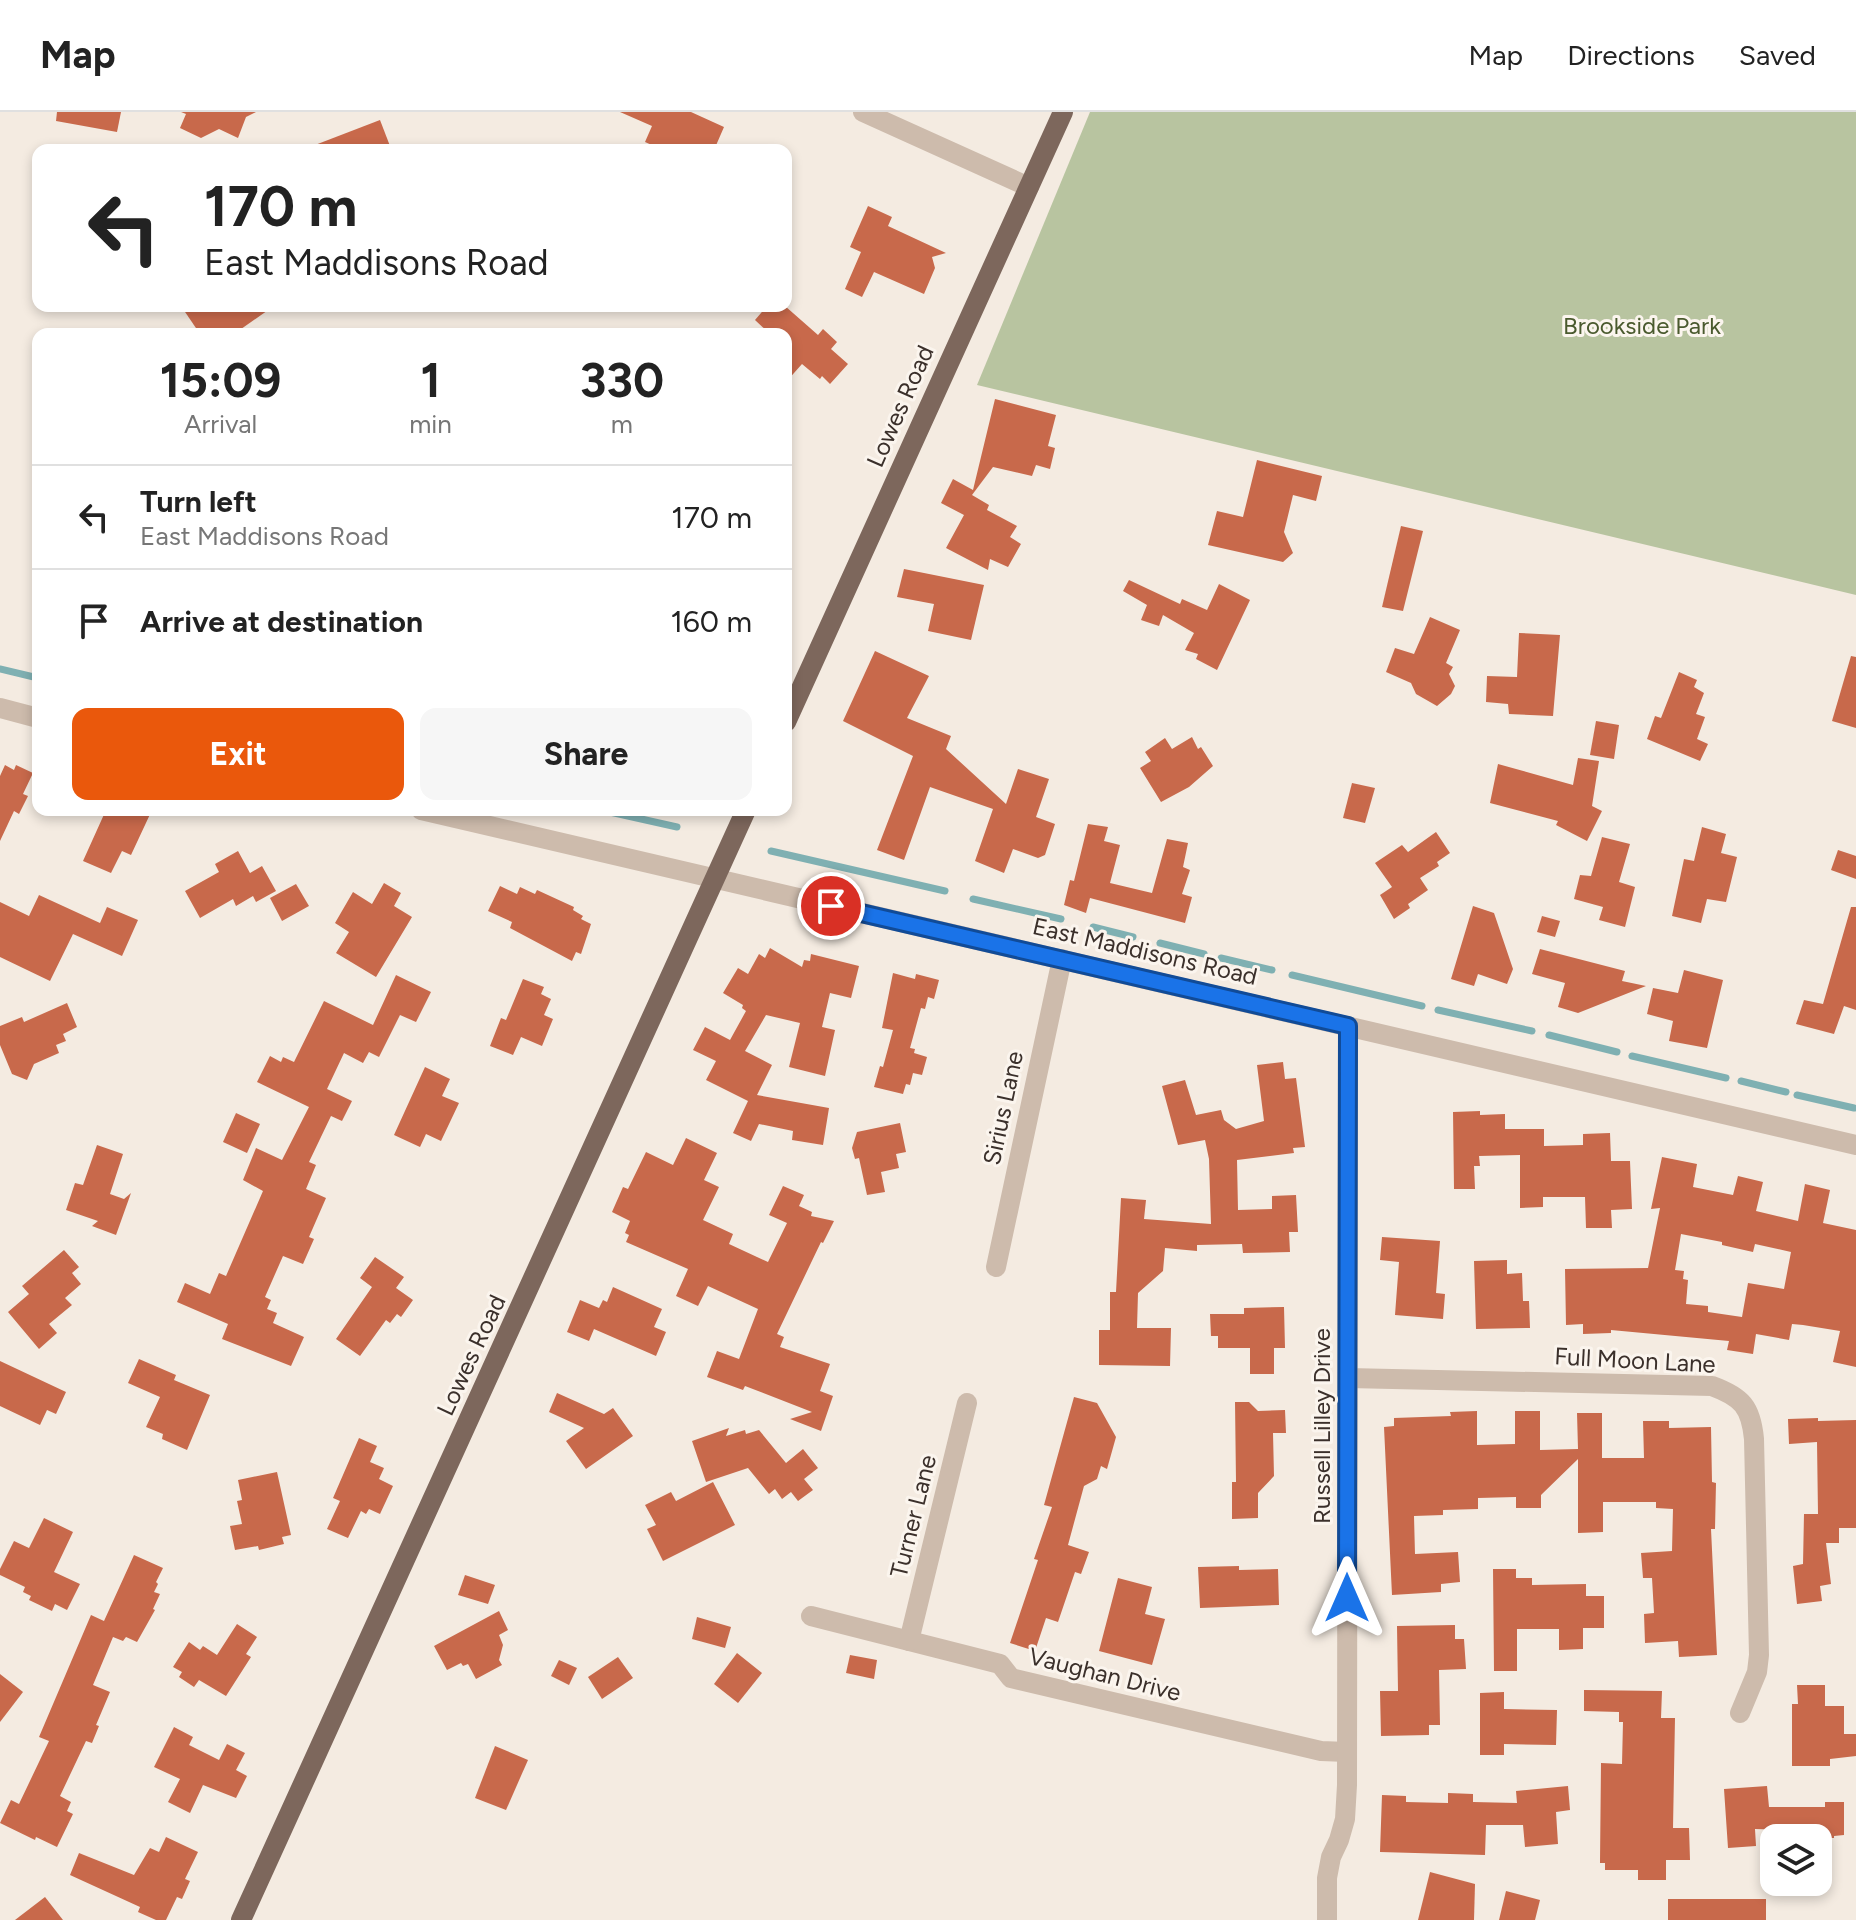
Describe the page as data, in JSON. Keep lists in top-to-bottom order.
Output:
{
  "streets": {
    "main road": ["Lowes Road"],
    "street": [
      "East Maddisons Road",
      "Sirius Lane",
      "Full Moon Lane",
      "Russell Lilley Drive",
      "Turner Lane",
      "Vaughan Drive"
    ]
  },
  "crossings": [
    ["Lowes Road", "East Maddisons Road"],
    ["East Maddisons Road", "Sirius Lane"],
    ["East Maddisons Road", "Russell Lilley Drive"],
    ["Full Moon Lane", "Russell Lilley Drive"],
    ["Russell Lilley Drive", "Vaughan Drive"],
    ["Turner Lane", "Vaughan Drive"]
  ],
  "parks": ["Brookside Park"],
  "page": {
    "header": "Map",
    "nav": ["Map", "Directions", "Saved"],
    "turn": ["170 m", "East Maddisons Road"],
    "eta": [
      "15:09",
      "Arrival",
      "1",
      "min",
      "330",
      "m"
    ],
    "list": [
      {
        "name": "Turn left",
        "note": "East Maddisons Road",
        "value": "170 m"
      },
      {
        "name": "Arrive at destination",
        "value": "160 m"
      }
    ],
    "buttons": ["Exit", "Share"]
  }
}
